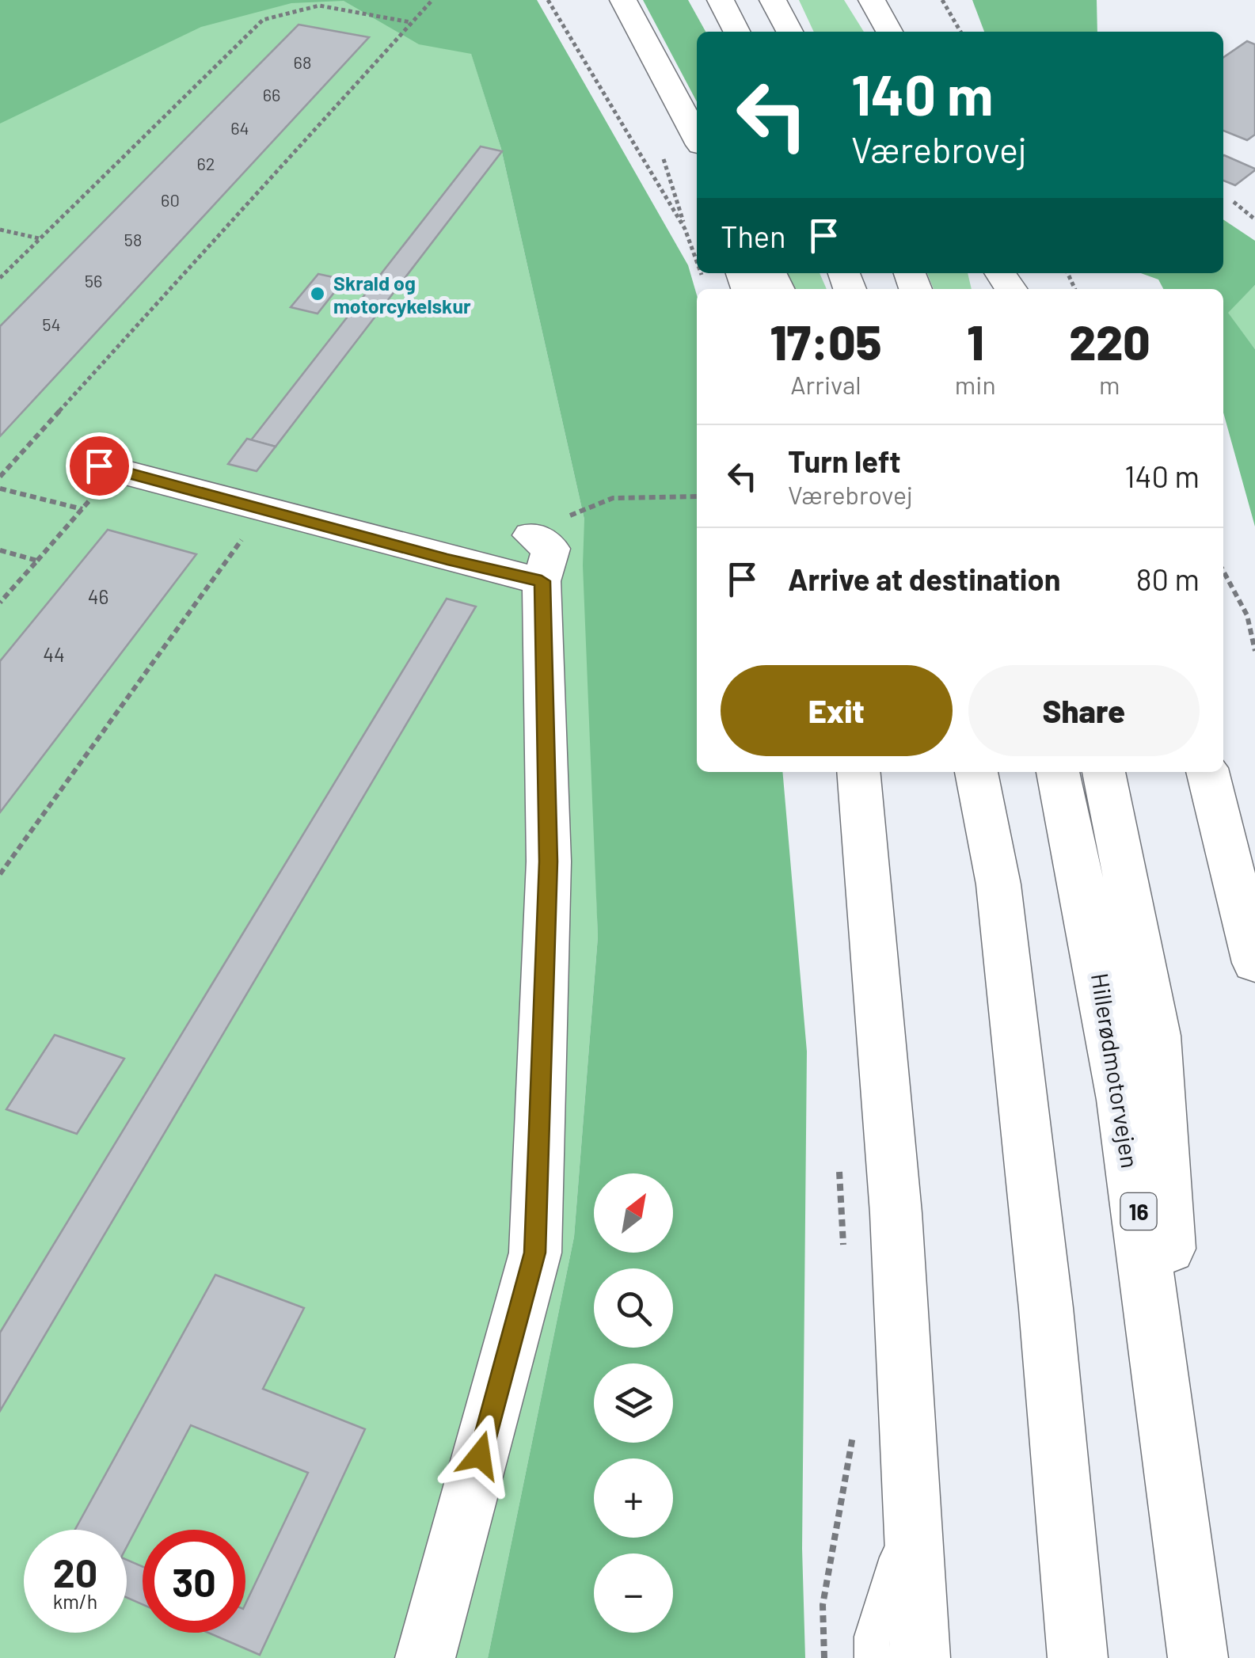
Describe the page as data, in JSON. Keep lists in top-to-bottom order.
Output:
{
  "streets": {
    "main road": ["Hillerødmotorvejen", "16"]
  },
  "places": ["Skrald og motorcykelskur"],
  "house_numbers": [
    "68",
    "66",
    "64",
    "62",
    "60",
    "58",
    "56",
    "54",
    "46",
    "44"
  ],
  "north": "top right",
  "page": {
    "turn": ["140 m", "Værebrovej"],
    "then": "Then",
    "eta": [
      "17:05",
      "Arrival",
      "1",
      "min",
      "220",
      "m"
    ],
    "list": [
      {
        "name": "Turn left",
        "note": "Værebrovej",
        "value": "140 m"
      },
      {
        "name": "Arrive at destination",
        "value": "80 m"
      }
    ],
    "buttons": ["Exit", "Share"],
    "map_buttons": ["+", "−"],
    "speed": "20 km/h",
    "limit": "30"
  }
}
